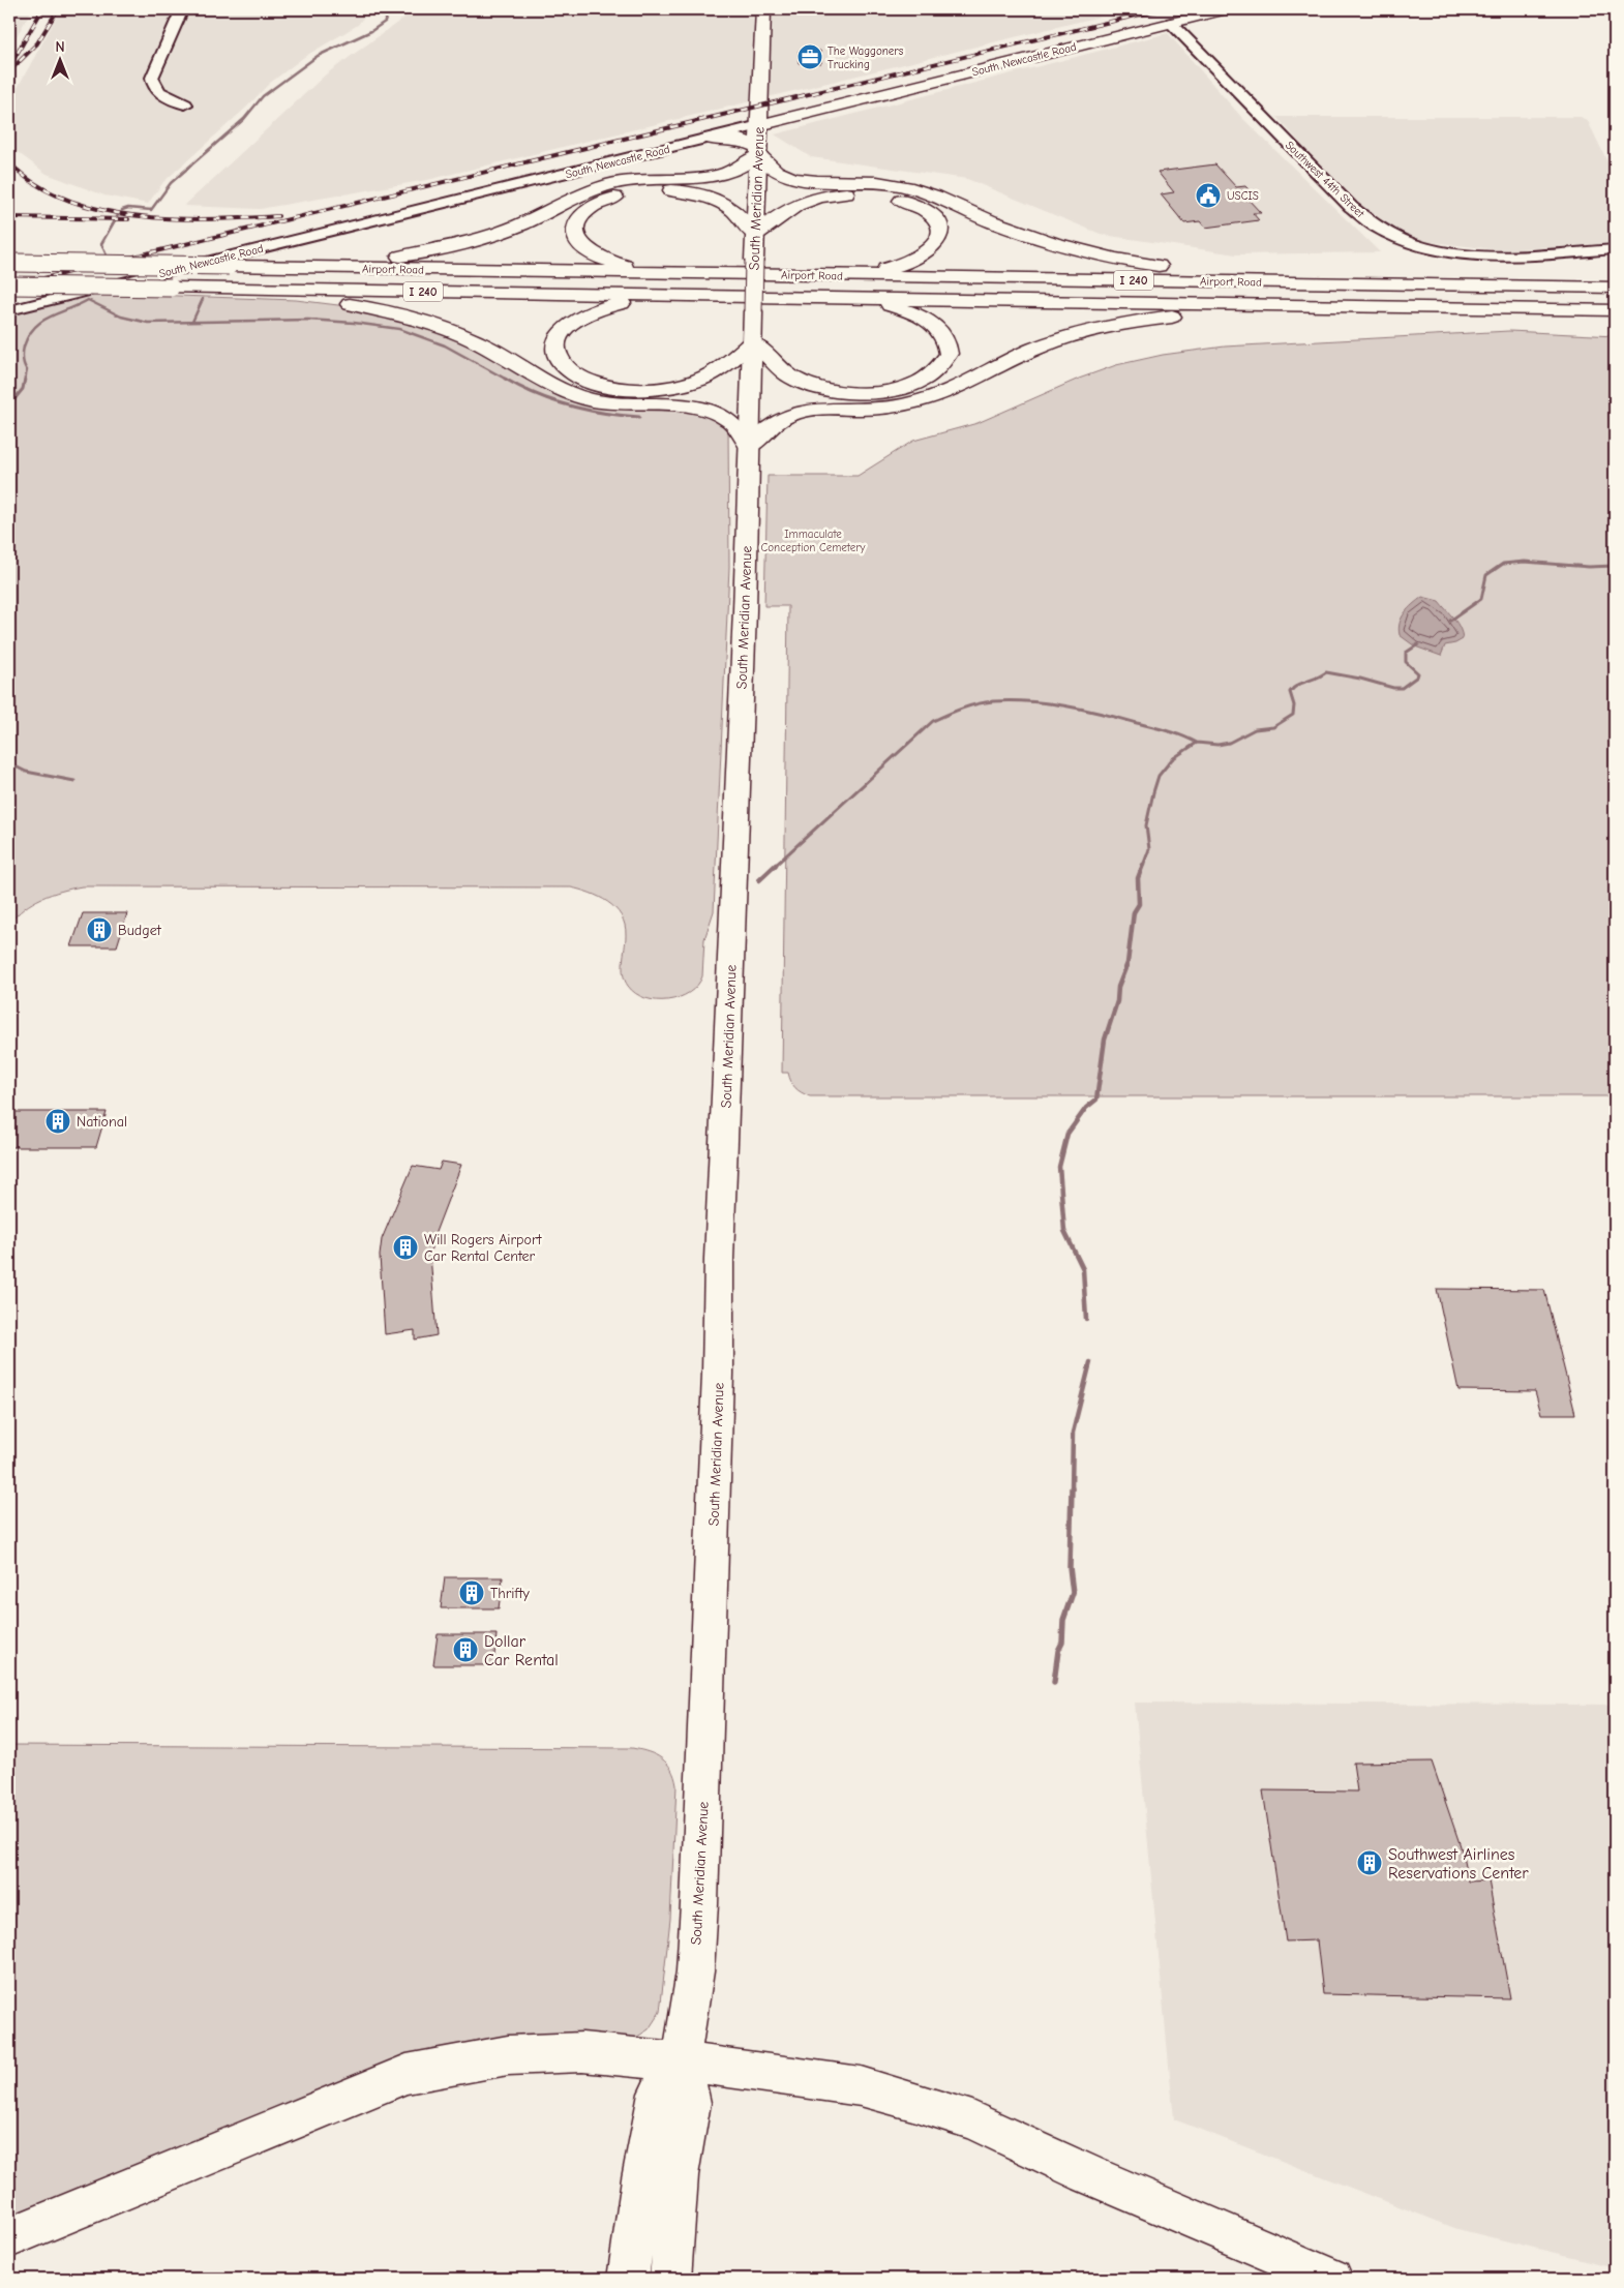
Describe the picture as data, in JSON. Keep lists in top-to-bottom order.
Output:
{
  "streets": {
    "main road": [
      "South Newcastle Road",
      "South Meridian Avenue",
      "Airport Road",
      "I 240"
    ],
    "street": ["Southwest 44th Street"]
  },
  "crossings": [
    ["South Newcastle Road", "Southwest 44th Street"],
    ["South Newcastle Road", "South Meridian Avenue"]
  ],
  "parks": ["Immaculate Conception Cemetery"],
  "places": {
    "office": ["The Waggoners Trucking"],
    "public building": ["USCIS"],
    "building": [
      "Budget",
      "National",
      "Will Rogers Airport Car Rental Center",
      "Thrifty",
      "Dollar Car Rental",
      "Southwest Airlines Reservations Center"
    ]
  },
  "north": "top"
}
